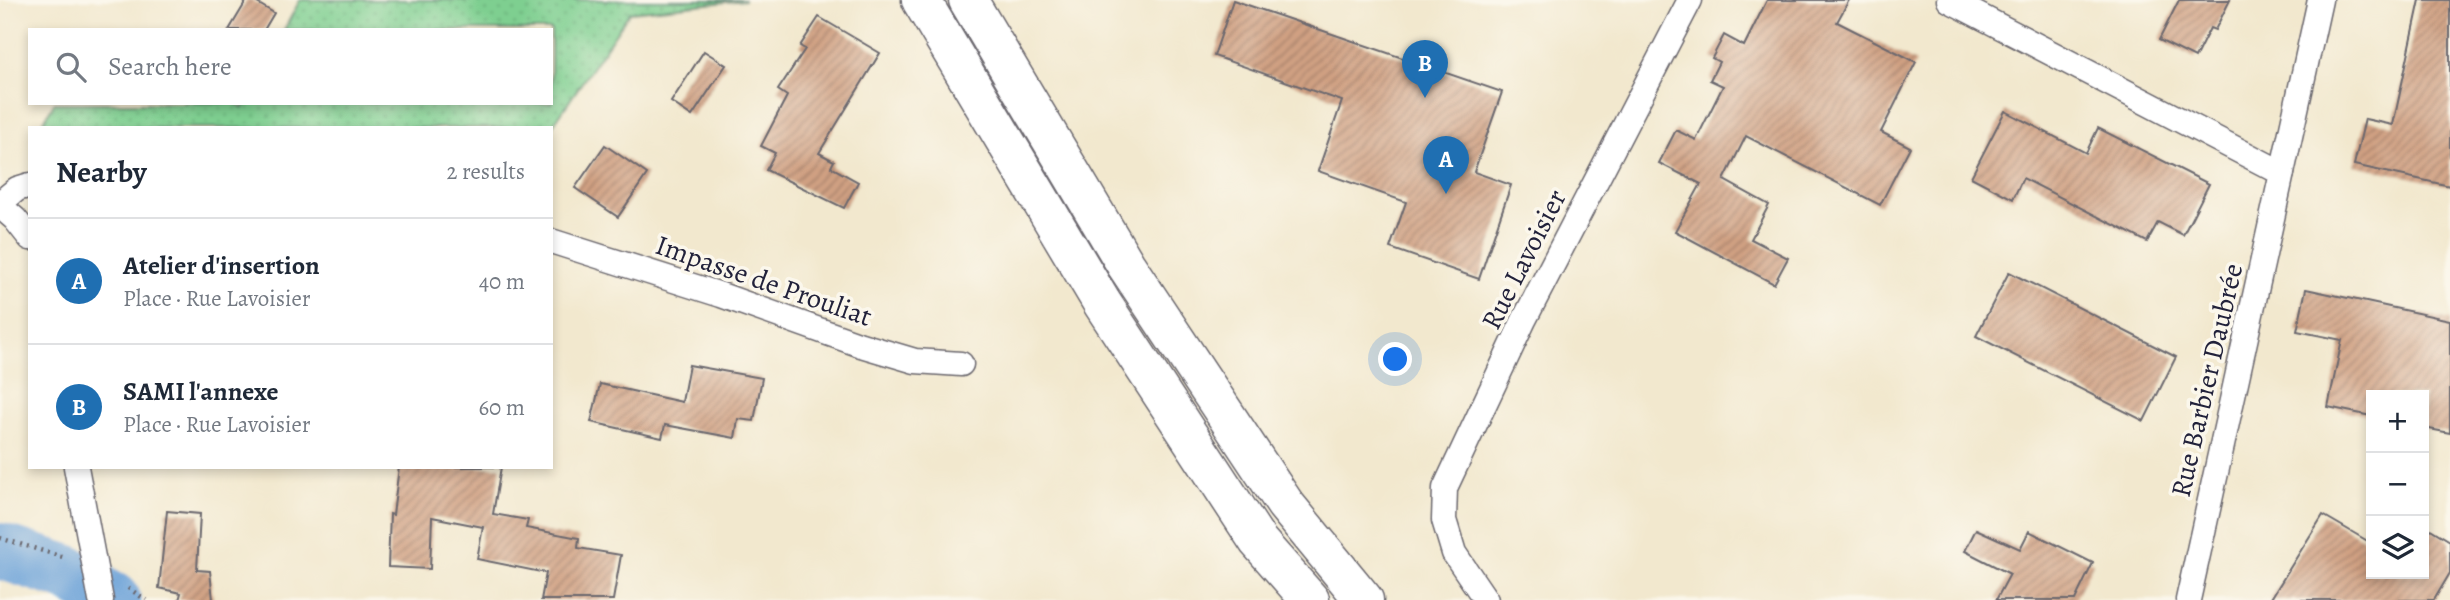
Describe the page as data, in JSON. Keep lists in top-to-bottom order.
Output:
{
  "streets": {
    "street": ["Rue Lavoisier", "Impasse de Prouliat", "Rue Barbier Daubrée"]
  },
  "page": {
    "search": "Search here",
    "pins": ["B", "A"],
    "heading": ["Nearby", "2 results"],
    "list": [
      {
        "mark": "A",
        "name": "Atelier d'insertion",
        "note": "Place · Rue Lavoisier",
        "value": "40 m"
      },
      {
        "mark": "B",
        "name": "SAMI l'annexe",
        "note": "Place · Rue Lavoisier",
        "value": "60 m"
      }
    ],
    "map_buttons": ["+", "−"]
  }
}
